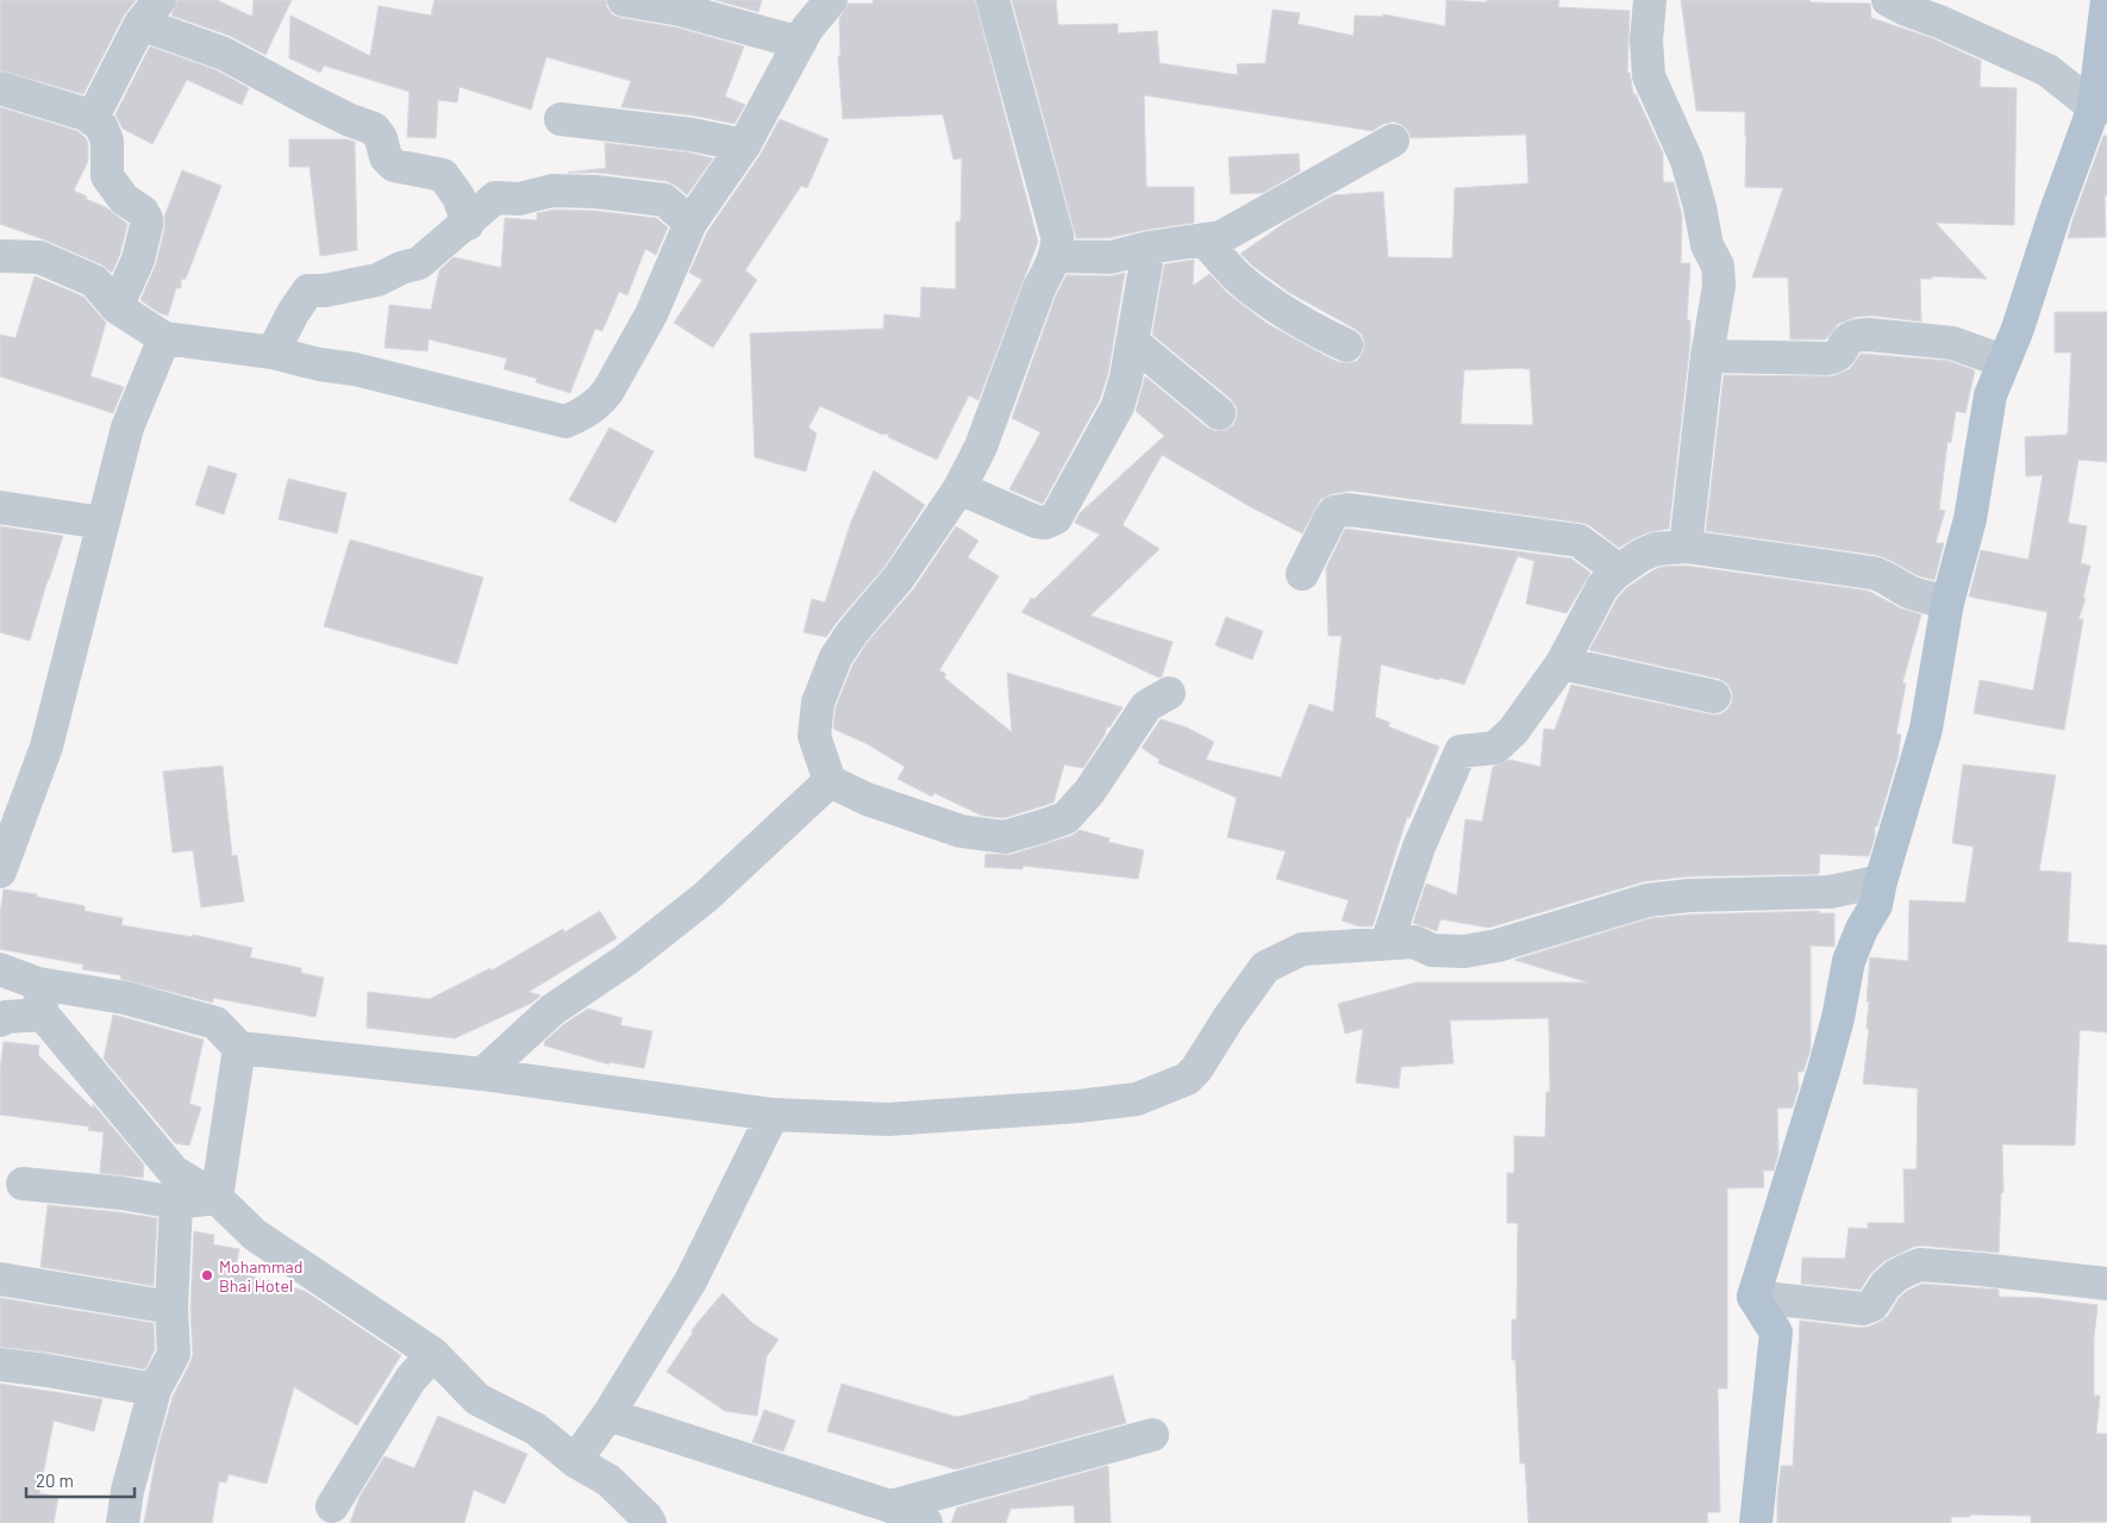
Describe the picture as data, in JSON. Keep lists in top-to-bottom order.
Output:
{
  "places": ["Mohammad Bhai Hotel"],
  "scale_bar": "20 m"
}
